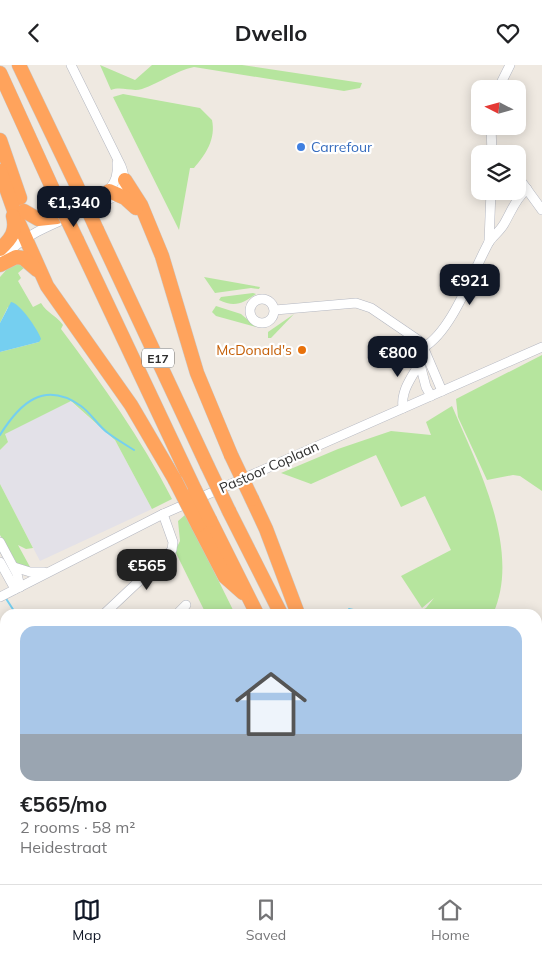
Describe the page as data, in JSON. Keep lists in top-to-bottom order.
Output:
{
  "streets": {
    "highway": ["E17"],
    "street": ["Pastoor Coplaan"]
  },
  "places": ["Carrefour", "McDonald's"],
  "north": "left",
  "page": {
    "header": "Dwello",
    "price": [
      "€1,340",
      "€921",
      "€800",
      "€565"
    ],
    "list": [
      {
        "name": "€565/mo",
        "note": "2 rooms · 58 m² · Heidestraat"
      }
    ],
    "tabs": ["Map", "Saved", "Home"]
  }
}
